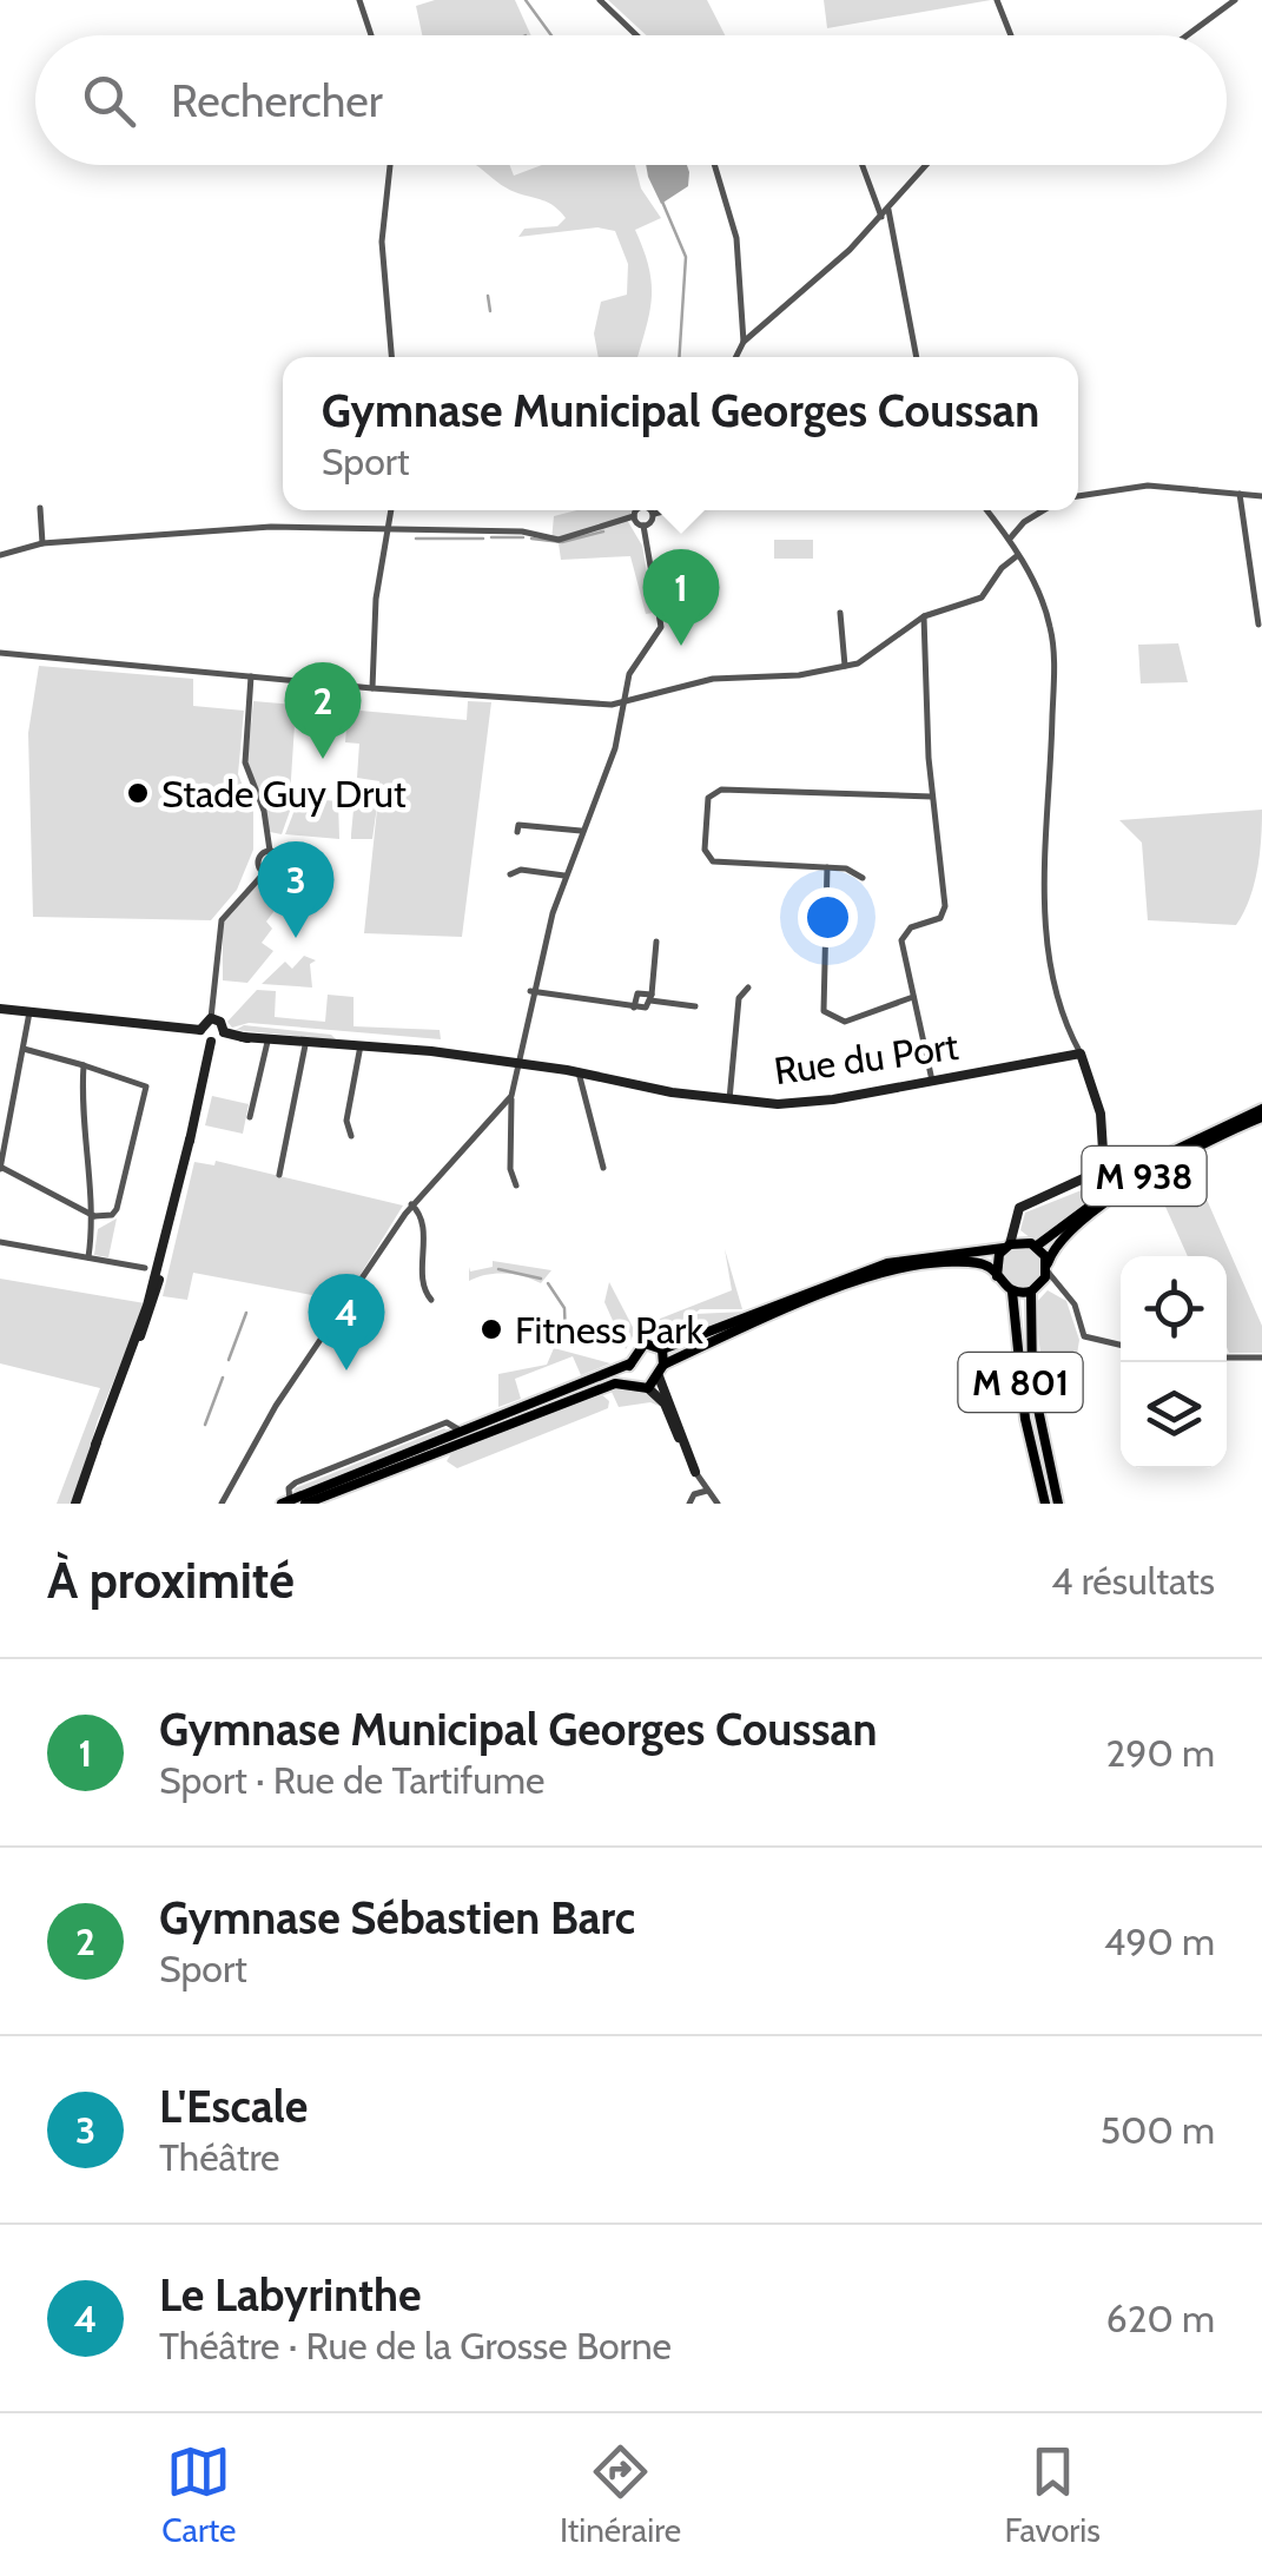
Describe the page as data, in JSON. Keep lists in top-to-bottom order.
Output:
{
  "streets": {
    "main road": ["M 938", "M 801"],
    "street": ["Rue du Port"]
  },
  "crossings": [
    ["M 938", "M 801"]
  ],
  "places": ["Stade Guy Drut", "Fitness Park"],
  "page": {
    "search": "Rechercher",
    "popup": ["Gymnase Municipal Georges Coussan", "Sport"],
    "pins": [
      "1",
      "2",
      "3",
      "4"
    ],
    "heading": ["À proximité", "4 résultats"],
    "list": [
      {
        "mark": "1",
        "name": "Gymnase Municipal Georges Coussan",
        "note": "Sport · Rue de Tartifume",
        "value": "290 m"
      },
      {
        "mark": "2",
        "name": "Gymnase Sébastien Barc",
        "note": "Sport",
        "value": "490 m"
      },
      {
        "mark": "3",
        "name": "L'Escale",
        "note": "Théâtre",
        "value": "500 m"
      },
      {
        "mark": "4",
        "name": "Le Labyrinthe",
        "note": "Théâtre · Rue de la Grosse Borne",
        "value": "620 m"
      }
    ],
    "nav": ["Carte", "Itinéraire", "Favoris"]
  }
}
